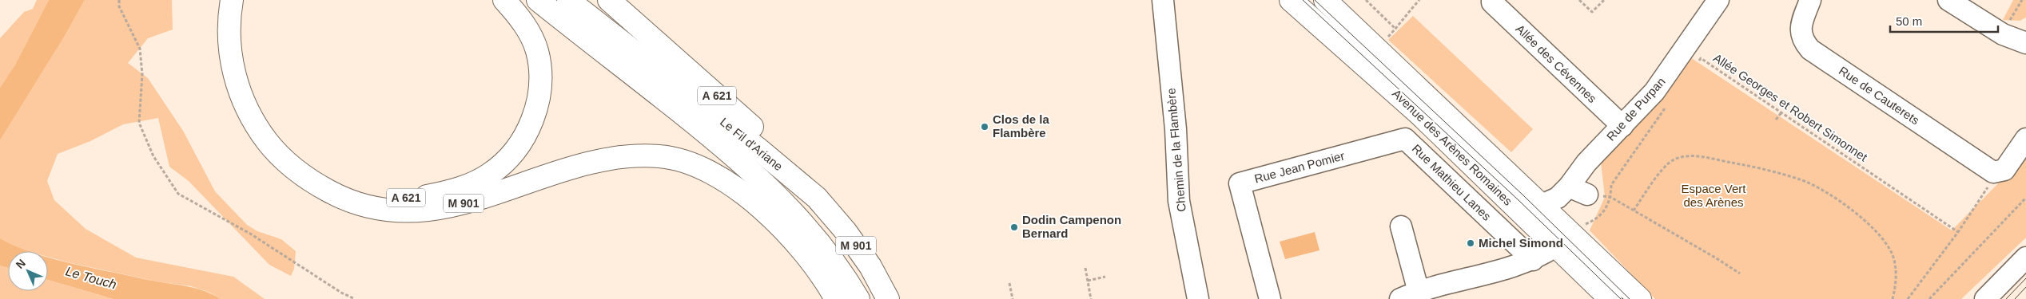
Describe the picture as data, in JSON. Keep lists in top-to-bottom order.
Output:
{
  "streets": {
    "main road": [
      "A 621",
      "Le Fil d'Ariane",
      "Avenue des Arènes Romaines",
      "M 901"
    ],
    "street": [
      "Allée des Cévennes",
      "Rue de Cauterets",
      "Rue de Purpan",
      "Chemin de la Flambère",
      "Rue Jean Pomier",
      "Rue Mathieu Lanes"
    ],
    "path": ["Allée Georges et Robert Simonnet"]
  },
  "crossings": [
    ["Allée des Cévennes", "Rue de Purpan"],
    ["A 621", "Le Fil d'Ariane"],
    ["Rue de Purpan", "Avenue des Arènes Romaines"],
    ["Rue Jean Pomier", "Rue Mathieu Lanes"]
  ],
  "water": ["Le Touch"],
  "parks": ["Espace Vert des Arènes"],
  "places": ["Clos de la Flambère", "Dodin Campenon Bernard", "Michel Simond"],
  "scale_bar": "50 m",
  "north": "top left"
}
